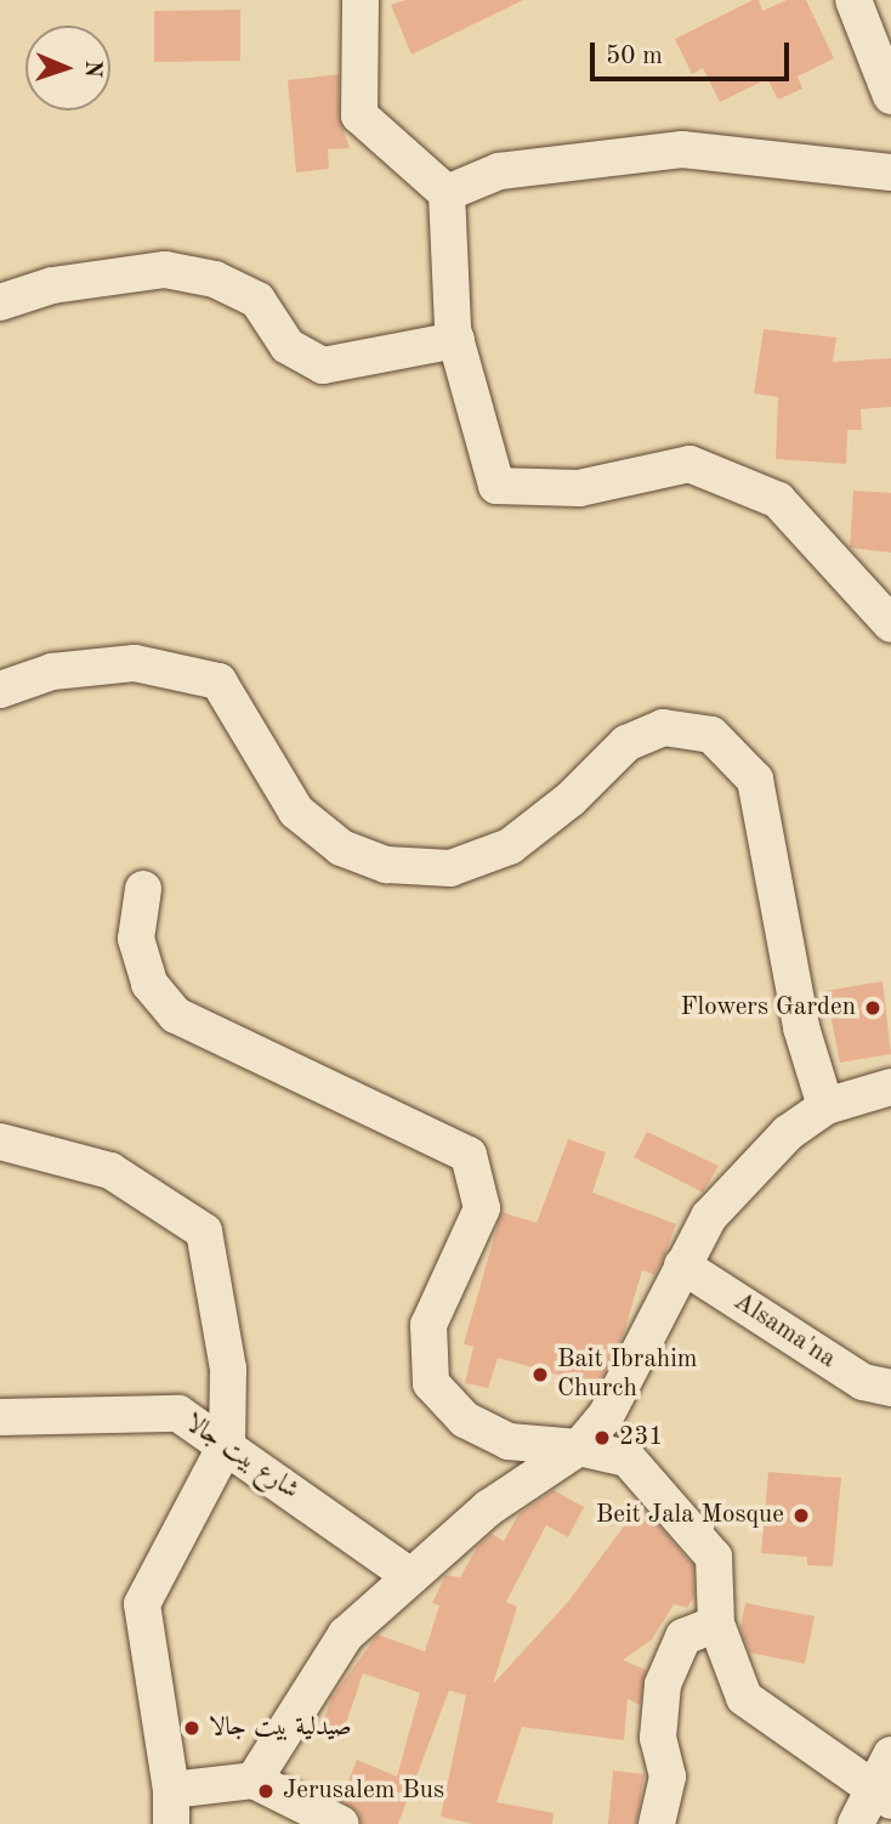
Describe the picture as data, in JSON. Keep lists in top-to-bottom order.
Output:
{
  "streets": {
    "street": ["Alsama'na", "شارع بيت جالا"]
  },
  "places": [
    "Flowers Garden",
    "Bait Ibrahim Church",
    "231",
    "Beit Jala Mosque",
    "صيدلية بيت جالا",
    "Jerusalem Bus"
  ],
  "scale_bar": "50 m",
  "north": "right"
}
